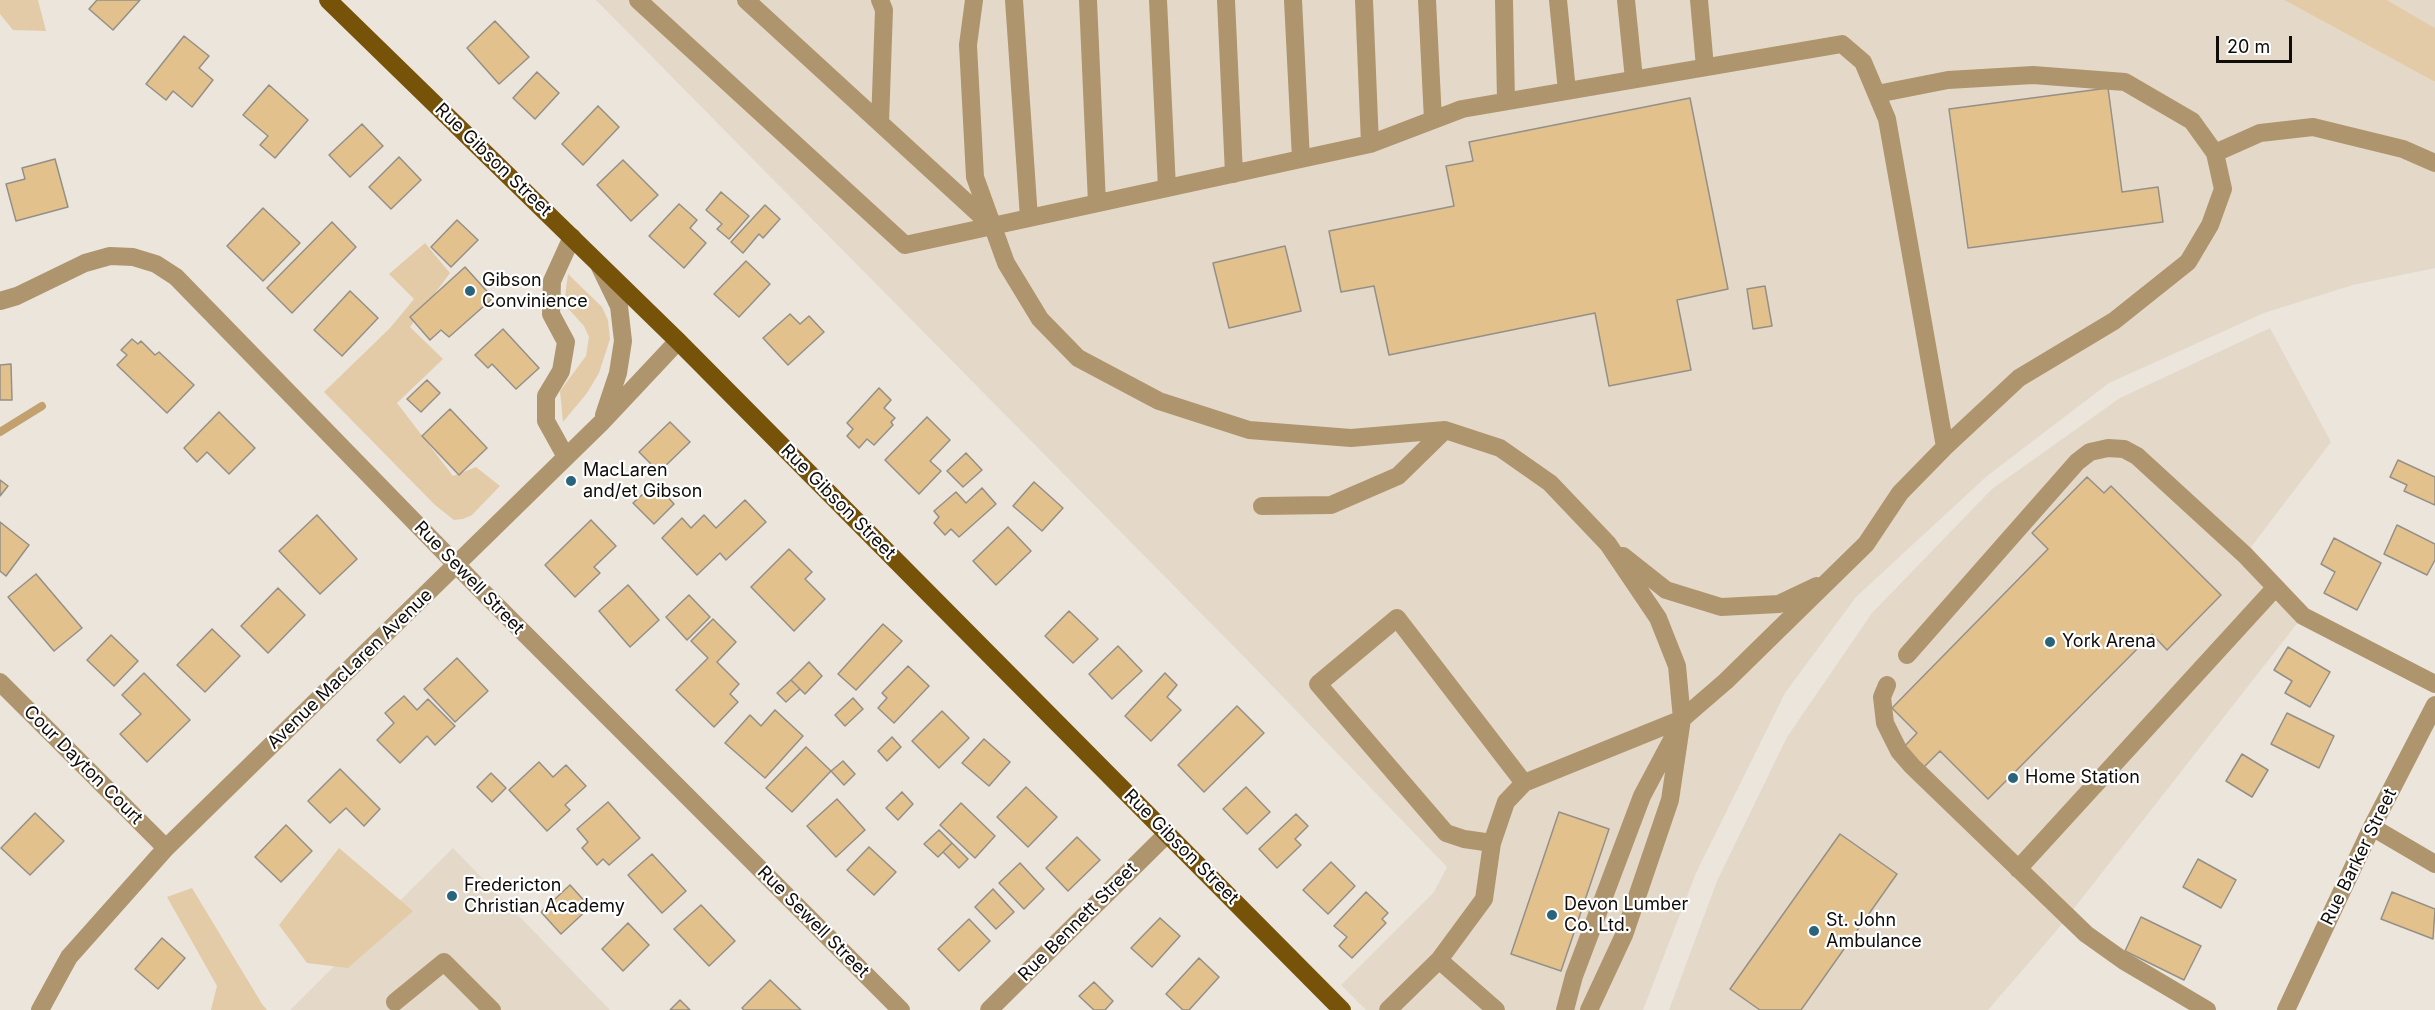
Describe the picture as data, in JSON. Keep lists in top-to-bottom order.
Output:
{
  "streets": {
    "main road": ["Rue Gibson Street"],
    "street": [
      "Rue Sewell Street",
      "Avenue MacLaren Avenue",
      "Cour Dayton Court",
      "Rue Barker Street",
      "Rue Bennett Street"
    ]
  },
  "crossings": [
    ["Rue Gibson Street", "Avenue MacLaren Avenue"],
    ["Rue Gibson Street", "Rue Bennett Street"],
    ["Rue Sewell Street", "Avenue MacLaren Avenue"],
    ["Avenue MacLaren Avenue", "Cour Dayton Court"]
  ],
  "places": [
    "Gibson Convinience",
    "MacLaren and/et Gibson",
    "York Arena",
    "Home Station",
    "Fredericton Christian Academy",
    "Devon Lumber Co. Ltd.",
    "St. John Ambulance"
  ],
  "scale_bar": "20 m"
}
